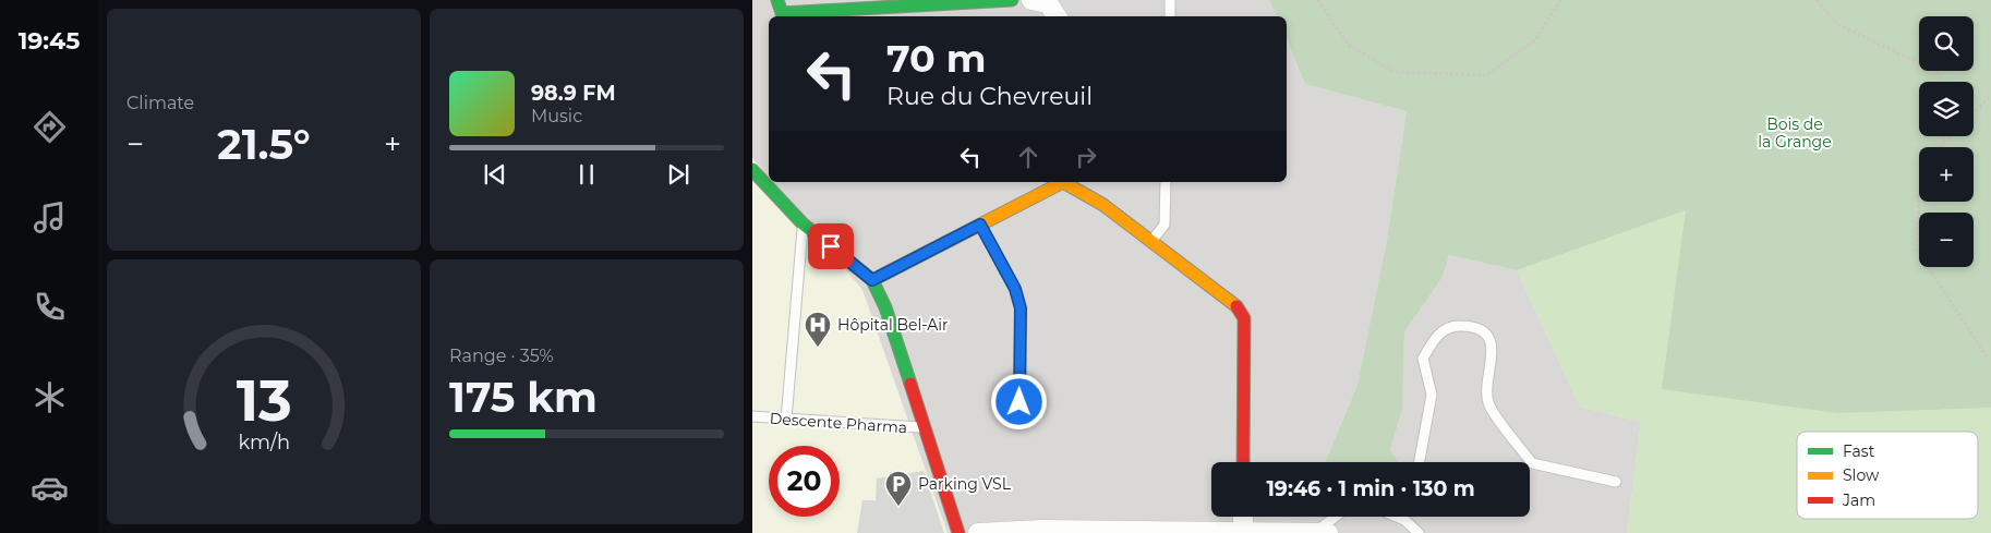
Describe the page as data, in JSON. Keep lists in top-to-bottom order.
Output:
{
  "streets": {
    "lane": ["Descente Pharma"]
  },
  "parks": ["Bois de la Grange"],
  "places": {
    "hospital": ["Hôpital Bel-Air"],
    "parking": ["Parking VSL"]
  },
  "legend": ["Fast", "Slow", "Jam"],
  "page": {
    "tabs": "19:45",
    "tile": [
      "Climate",
      ["Range · 35%", "175 km"]
    ],
    "map_buttons": ["+", "−"],
    "turn": ["70 m", "Rue du Chevreuil"],
    "song": ["98.9 FM", "Music"],
    "heat": ["−", "21.5°", "+"],
    "limit": "20",
    "trip": "19:46 · 1 min · 130 m",
    "gauge": ["13", "km/h"]
  }
}
